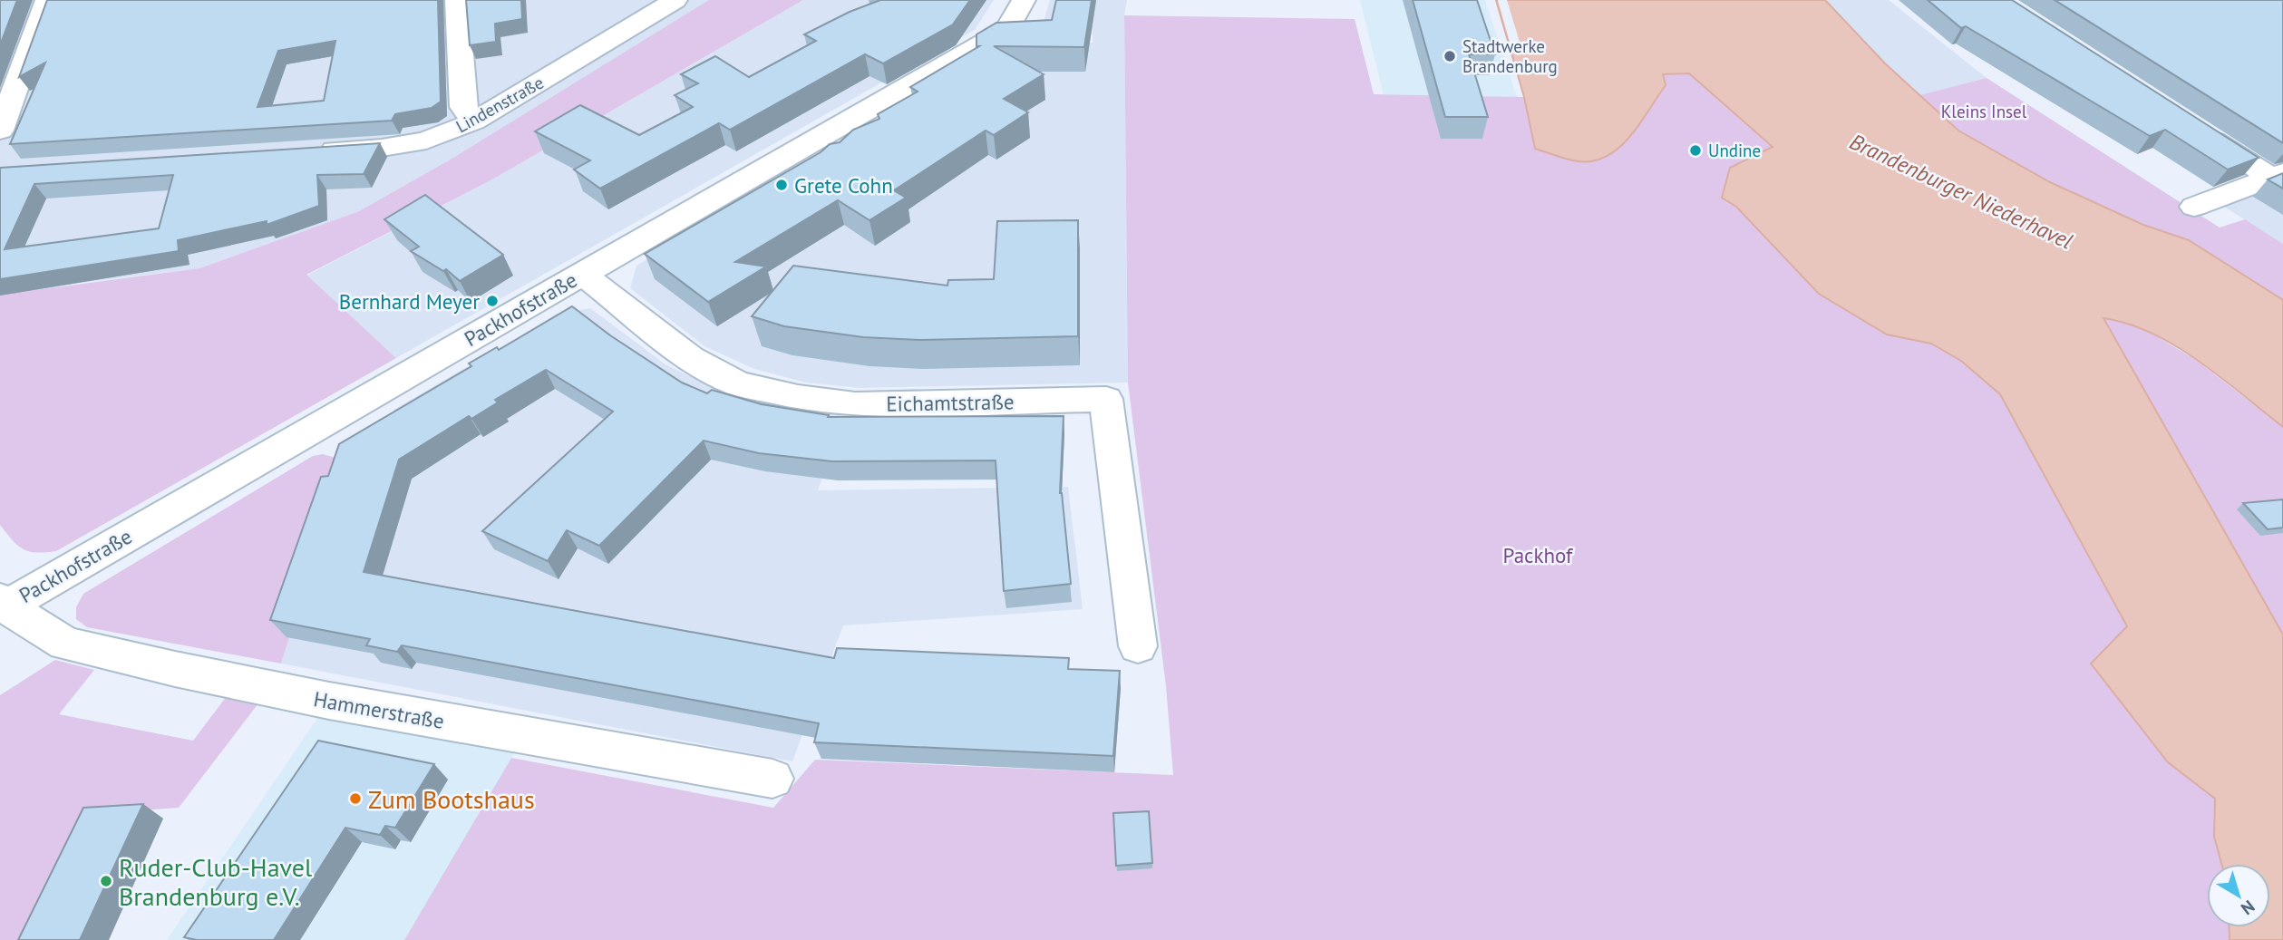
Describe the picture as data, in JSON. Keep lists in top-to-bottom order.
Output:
{
  "streets": {
    "street": [
      "Lindenstraße",
      "Packhofstraße",
      "Eichamtstraße",
      "Hammerstraße"
    ]
  },
  "crossings": [
    ["Packhofstraße", "Eichamtstraße"],
    ["Packhofstraße", "Hammerstraße"]
  ],
  "water": ["Brandenburger Niederhavel"],
  "parks": ["Kleins Insel", "Packhof"],
  "places": [
    "Stadtwerke Brandenburg",
    "Undine",
    "Grete Cohn",
    "Bernhard Meyer",
    "Zum Bootshaus",
    "Ruder-Club-Havel Brandenburg e.V."
  ],
  "north": "bottom right"
}
